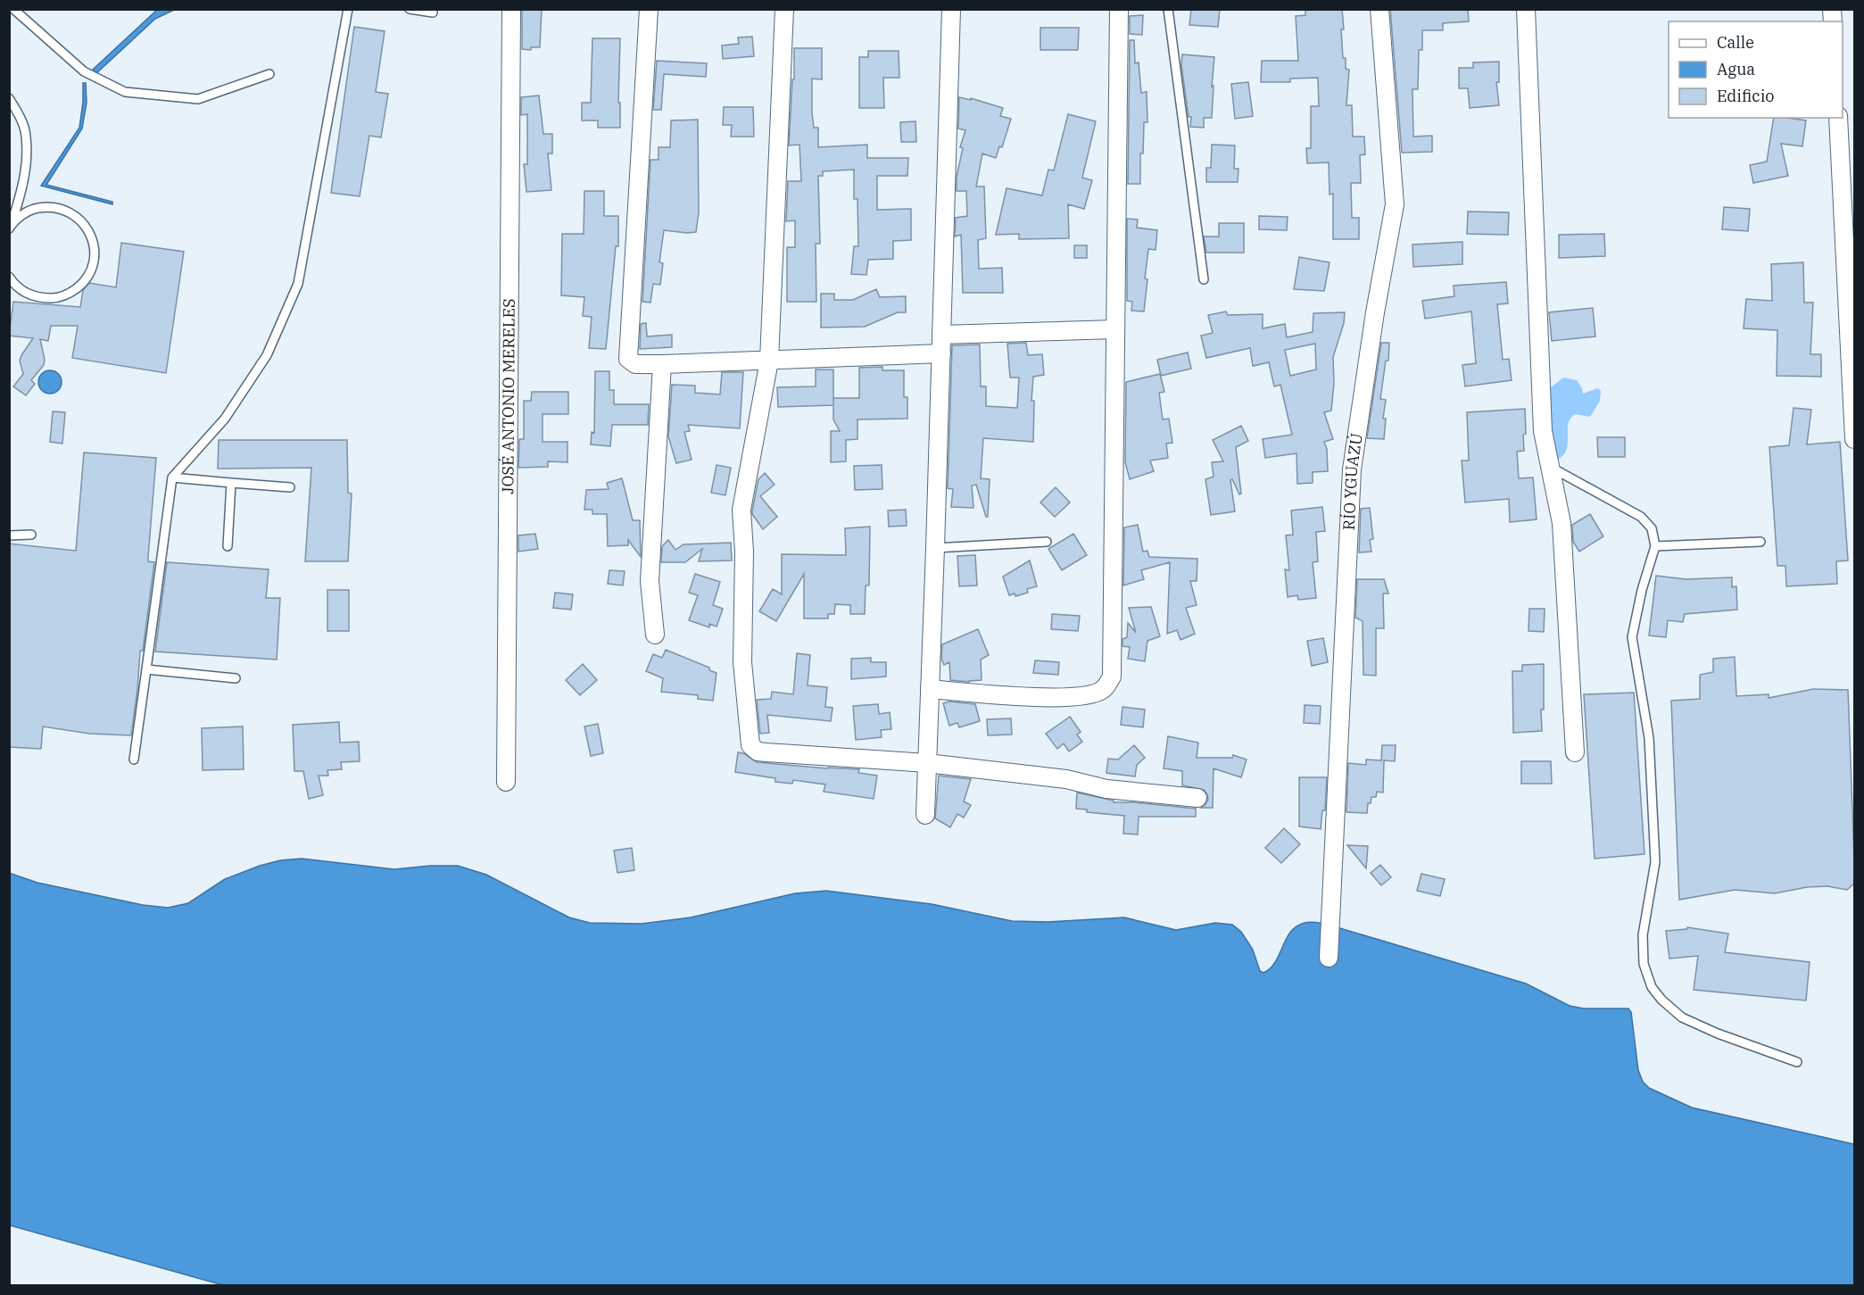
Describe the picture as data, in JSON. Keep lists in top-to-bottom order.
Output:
{
  "streets": {
    "street": ["JOSÉ ANTONIO MERELES", "RÍO YGUAZÚ"]
  },
  "legend": ["Calle", "Agua", "Edificio"]
}
